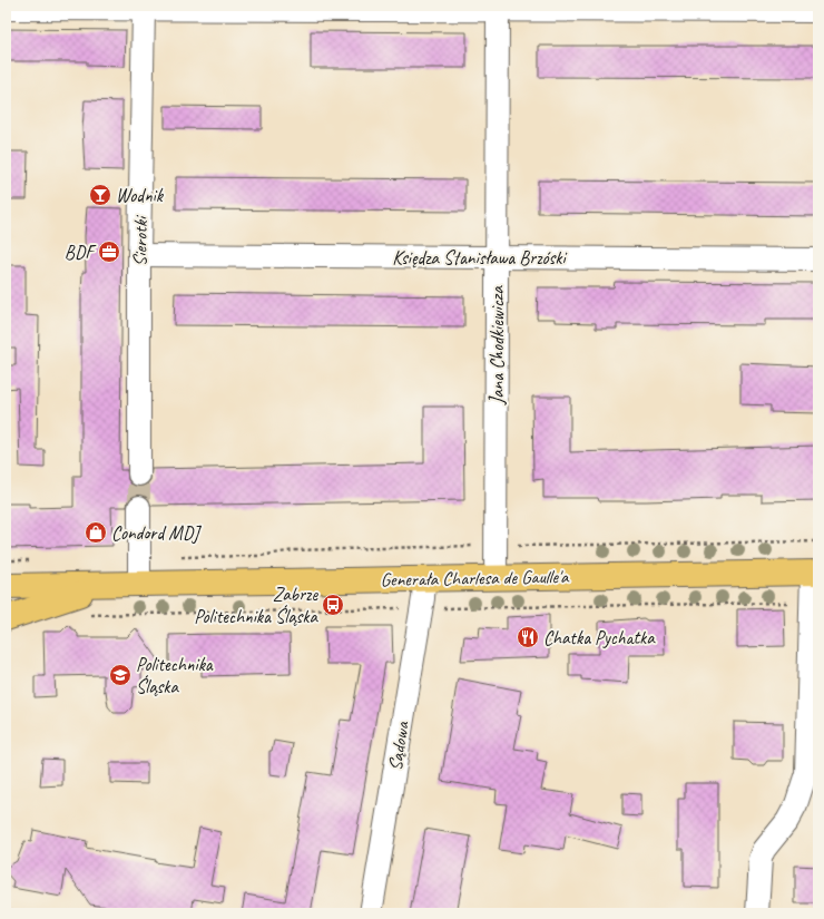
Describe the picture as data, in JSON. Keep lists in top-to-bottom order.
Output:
{
  "streets": {
    "main road": ["Generała Charlesa de Gaulle'a"],
    "street": [
      "Sierotki",
      "Księdza Stanisława Brzóski",
      "Jana Chodkiewicza",
      "Sądowa"
    ]
  },
  "crossings": [
    ["Sierotki", "Księdza Stanisława Brzóski"],
    ["Księdza Stanisława Brzóski", "Jana Chodkiewicza"],
    ["Jana Chodkiewicza", "Generała Charlesa de Gaulle'a"],
    ["Generała Charlesa de Gaulle'a", "Sądowa"]
  ],
  "places": {
    "bar": ["Wodnik"],
    "office": ["BDF"],
    "shop": ["Condord MDJ"],
    "bus stop": ["Zabrze Politechnika Śląska"],
    "restaurant": ["Chatka Pychatka"],
    "school or university": ["Politechnika Śląska"]
  }
}
